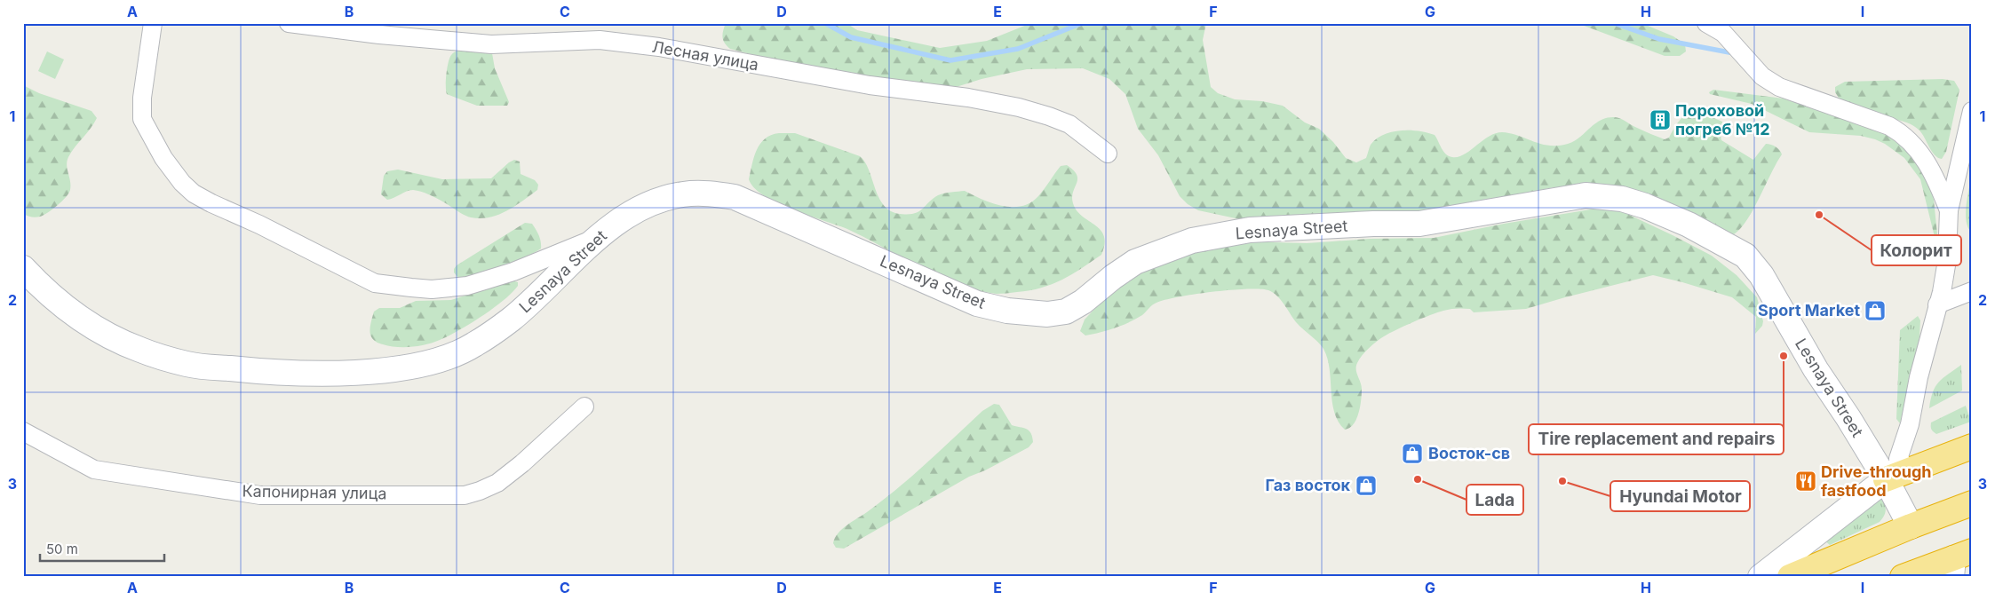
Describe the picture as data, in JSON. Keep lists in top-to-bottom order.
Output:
{
  "streets": {
    "main road": ["Lesnaya Street"],
    "street": ["Лесная улица", "Капонирная улица"]
  },
  "places": {
    "building": ["Пороховой погреб №12"],
    "other": [
      "Колорит",
      "Tire replacement and repairs",
      "Lada",
      "Hyundai Motor"
    ],
    "shop": ["Sport Market", "Восток-св", "Газ восток"],
    "restaurant": ["Drive-through fastfood"]
  },
  "scale_bar": "50 m",
  "grid": {
    "columns": [
      "A",
      "B",
      "C",
      "D",
      "E",
      "F",
      "G",
      "H",
      "I"
    ],
    "rows": ["1", "2", "3"]
  }
}
